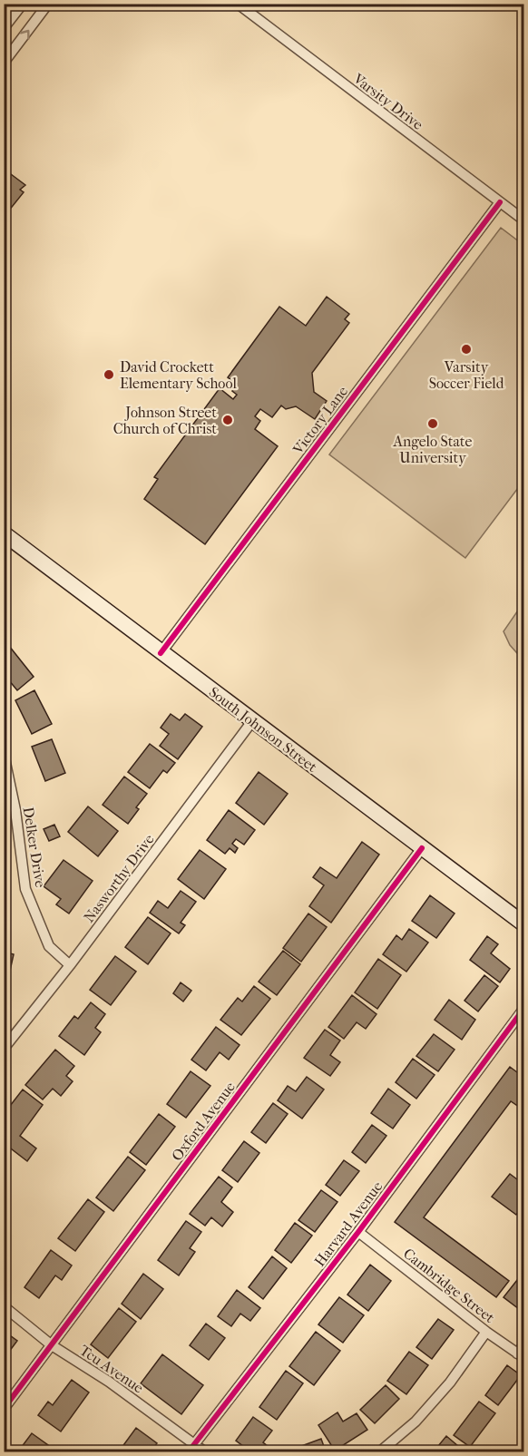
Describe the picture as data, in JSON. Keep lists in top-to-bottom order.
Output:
{
  "streets": {
    "main road": ["South Johnson Street"],
    "street": [
      "Varsity Drive",
      "Victory Lane",
      "Delker Drive",
      "Nasworthy Drive",
      "Oxford Avenue",
      "Harvard Avenue",
      "Cambridge Street",
      "Tcu Avenue"
    ]
  },
  "crossings": [
    ["Varsity Drive", "Victory Lane"],
    ["Victory Lane", "South Johnson Street"],
    ["South Johnson Street", "Nasworthy Drive"],
    ["South Johnson Street", "Oxford Avenue"],
    ["Delker Drive", "Nasworthy Drive"],
    ["Oxford Avenue", "Tcu Avenue"],
    ["Harvard Avenue", "Cambridge Street"],
    ["Harvard Avenue", "Tcu Avenue"]
  ],
  "places": [
    "Varsity Soccer Field",
    "David Crockett Elementary School",
    "Johnson Street Church of Christ",
    "Angelo State University"
  ]
}
